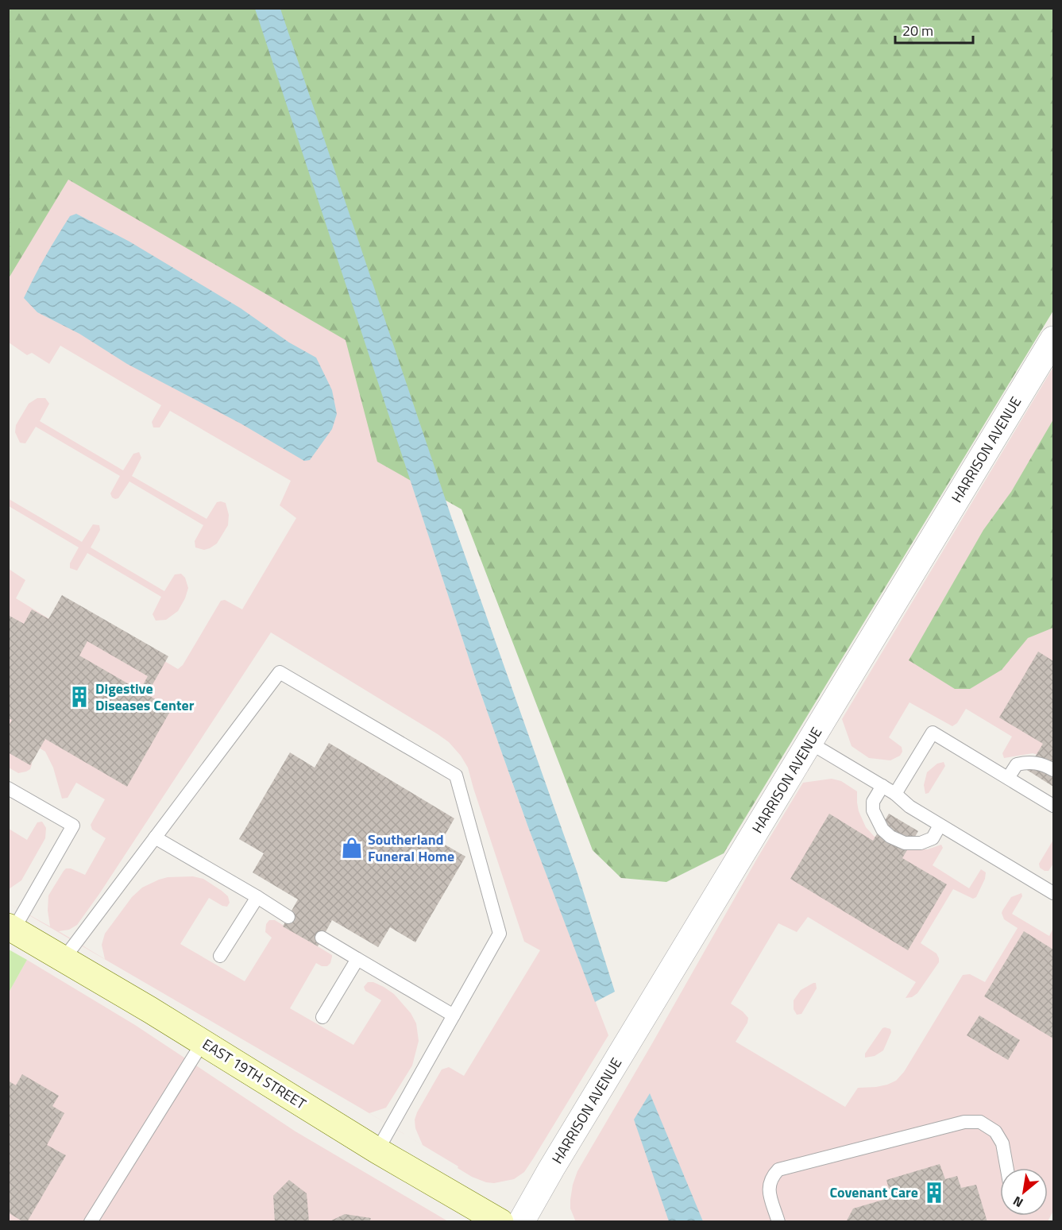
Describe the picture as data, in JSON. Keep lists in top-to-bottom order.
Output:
{
  "streets": {
    "main road": ["EAST 19TH STREET"],
    "street": ["HARRISON AVENUE"]
  },
  "places": {
    "building": ["Digestive Diseases Center", "Covenant Care"],
    "shop": ["Southerland Funeral Home"]
  },
  "scale_bar": "20 m",
  "north": "bottom left"
}
